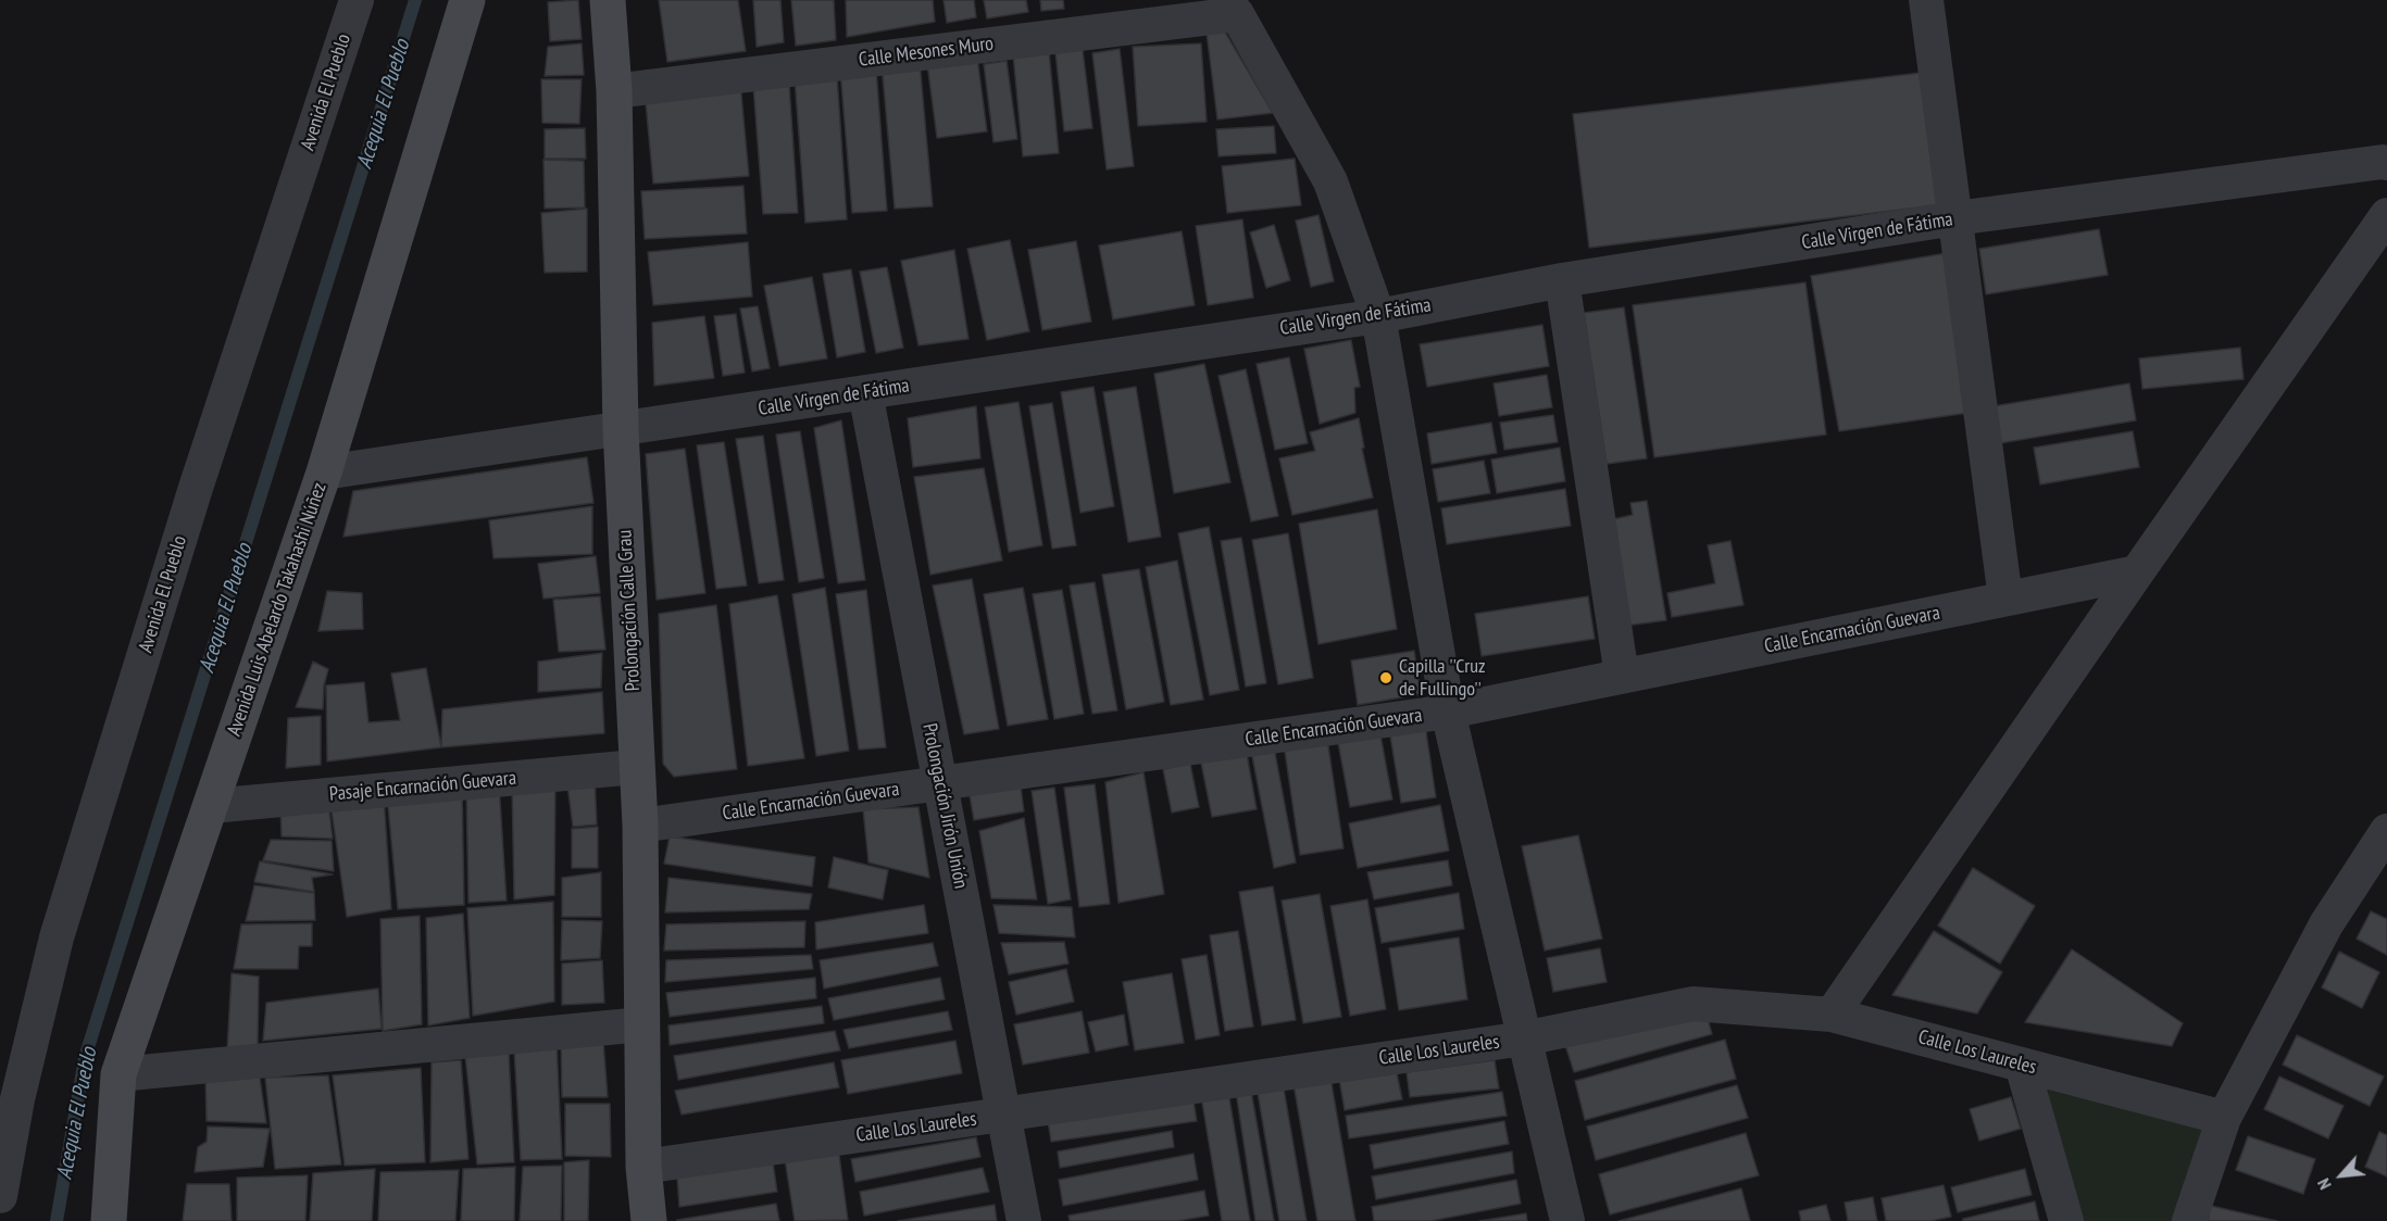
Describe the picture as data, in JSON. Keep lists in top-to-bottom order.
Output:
{
  "streets": {
    "main road": ["Avenida Luis Abelardo Takahashi Núñez", "Prolongación Calle Grau"],
    "street": [
      "Calle Mesones Muro",
      "Avenida El Pueblo",
      "Calle Virgen de Fátima",
      "Calle Encarnación Guevara",
      "Pasaje Encarnación Guevara",
      "Prolongación Jirón Unión",
      "Calle Los Laureles"
    ]
  },
  "crossings": [
    ["Calle Mesones Muro", "Prolongación Calle Grau"],
    ["Calle Virgen de Fátima", "Avenida Luis Abelardo Takahashi Núñez"],
    ["Calle Virgen de Fátima", "Prolongación Calle Grau"],
    ["Calle Virgen de Fátima", "Prolongación Jirón Unión"],
    ["Avenida Luis Abelardo Takahashi Núñez", "Pasaje Encarnación Guevara"],
    ["Prolongación Calle Grau", "Calle Encarnación Guevara"],
    ["Prolongación Calle Grau", "Pasaje Encarnación Guevara"],
    ["Prolongación Calle Grau", "Calle Los Laureles"],
    ["Calle Encarnación Guevara", "Prolongación Jirón Unión"],
    ["Prolongación Jirón Unión", "Calle Los Laureles"]
  ],
  "water": ["Acequia El Pueblo"],
  "places": ["Capilla ''Cruz de Fullingo''"],
  "north": "bottom left"
}
